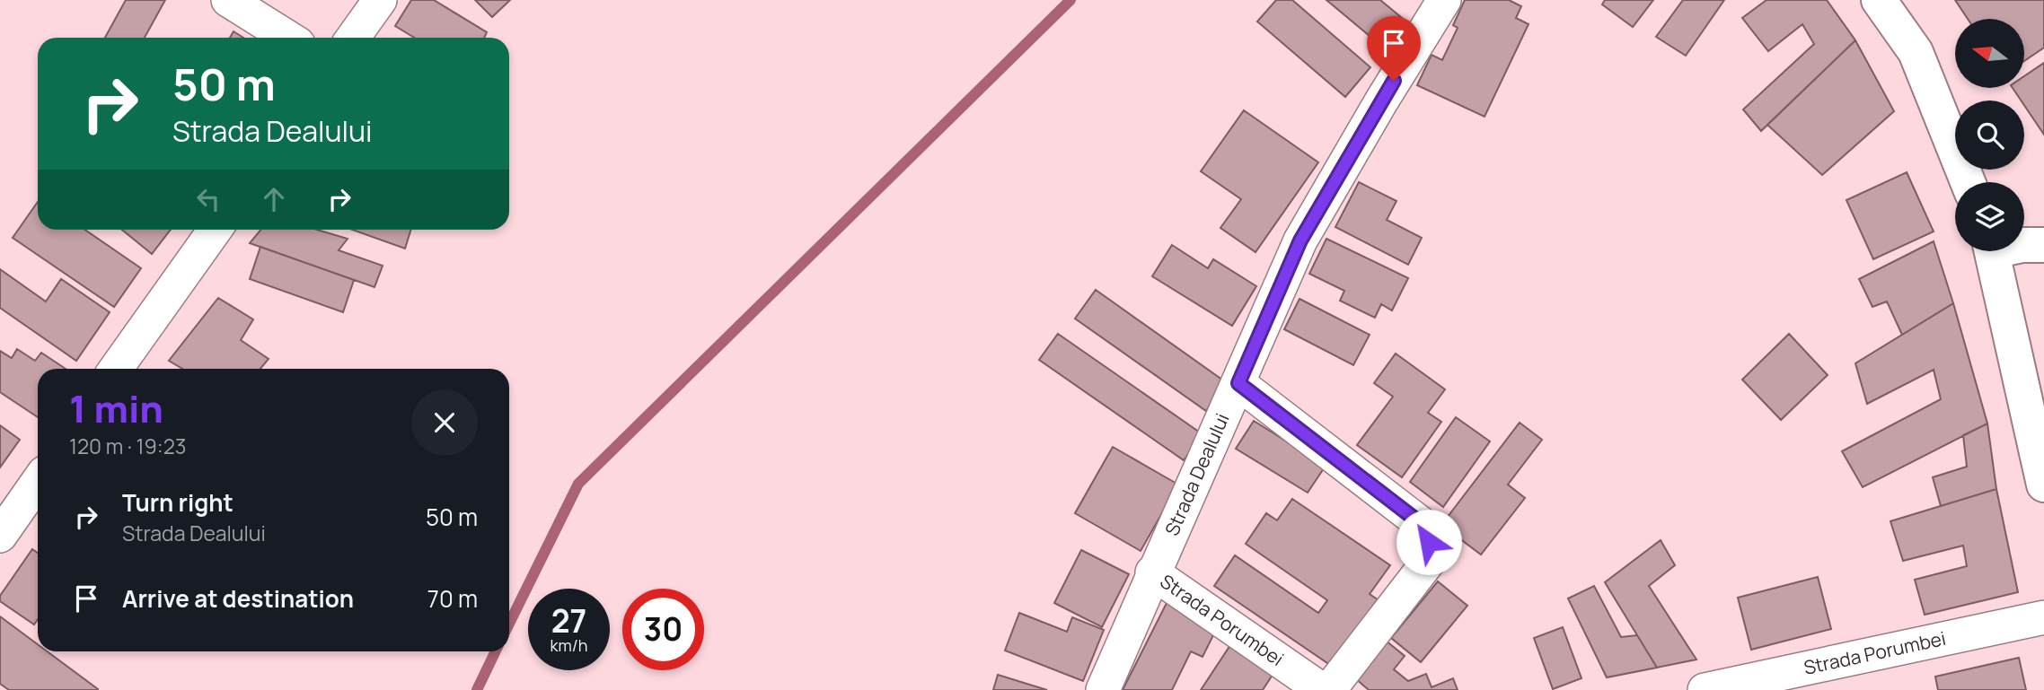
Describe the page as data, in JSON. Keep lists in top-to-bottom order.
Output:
{
  "streets": {
    "street": ["Strada Dealului", "Strada Porumbei"]
  },
  "crossings": [
    ["Strada Dealului", "Strada Porumbei"]
  ],
  "north": "left",
  "page": {
    "turn": ["50 m", "Strada Dealului"],
    "heading": ["1 min", "120 m · 19:23"],
    "list": [
      {
        "name": "Turn right",
        "note": "Strada Dealului",
        "value": "50 m"
      },
      {
        "name": "Arrive at destination",
        "value": "70 m"
      }
    ],
    "speed": "27 km/h",
    "limit": "30"
  }
}
